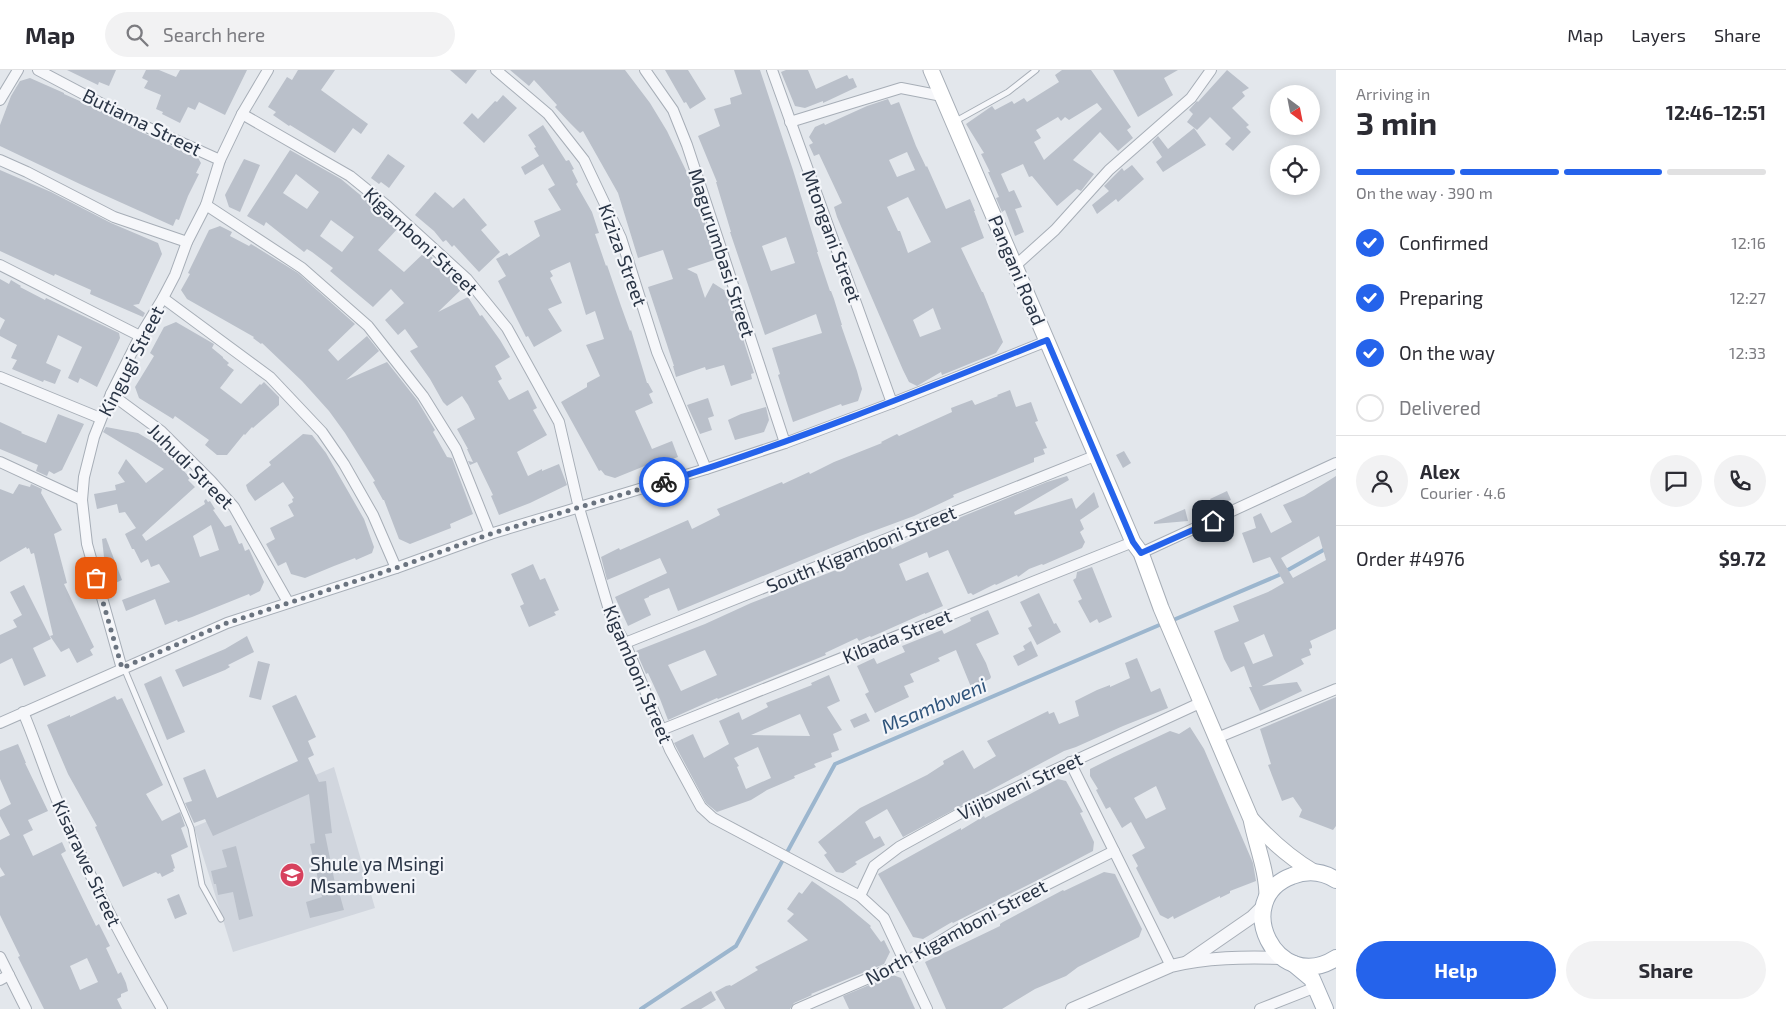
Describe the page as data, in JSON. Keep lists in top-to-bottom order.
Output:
{
  "streets": {
    "main road": ["Pangani Road"],
    "street": [
      "Butiama Street",
      "Mtongani Street",
      "Kigamboni Street",
      "Magurumbasi Street",
      "Kiziza Street",
      "Kingugi Street",
      "Juhudi Street",
      "South Kigamboni Street",
      "Kibada Street",
      "Vijibweni Street",
      "Kisarawe Street",
      "North Kigamboni Street"
    ]
  },
  "crossings": [
    ["Butiama Street", "Kingugi Street"],
    ["Kigamboni Street", "Kingugi Street"],
    ["Kigamboni Street", "South Kigamboni Street"],
    ["Kigamboni Street", "Kibada Street"],
    ["Kigamboni Street", "Vijibweni Street"],
    ["Pangani Road", "South Kigamboni Street"],
    ["Pangani Road", "Kibada Street"],
    ["Pangani Road", "Vijibweni Street"],
    ["Kingugi Street", "Juhudi Street"]
  ],
  "water": ["Msambweni"],
  "places": {
    "school or university": ["Shule ya Msingi Msambweni"]
  },
  "north": "bottom right",
  "page": {
    "header": "Map",
    "search": "Search here",
    "nav": ["Map", "Layers", "Share"],
    "heading": ["3 min", "Arriving in", "12:46–12:51"],
    "panel": [
      "Alex",
      "Courier · 4.6",
      "Order #4976",
      "$9.72"
    ],
    "bar": "On the way · 390 m",
    "list": [
      ["Confirmed", "12:16"],
      ["Preparing", "12:27"],
      ["On the way", "12:33"],
      "Delivered"
    ],
    "buttons": ["Help", "Share"]
  }
}
